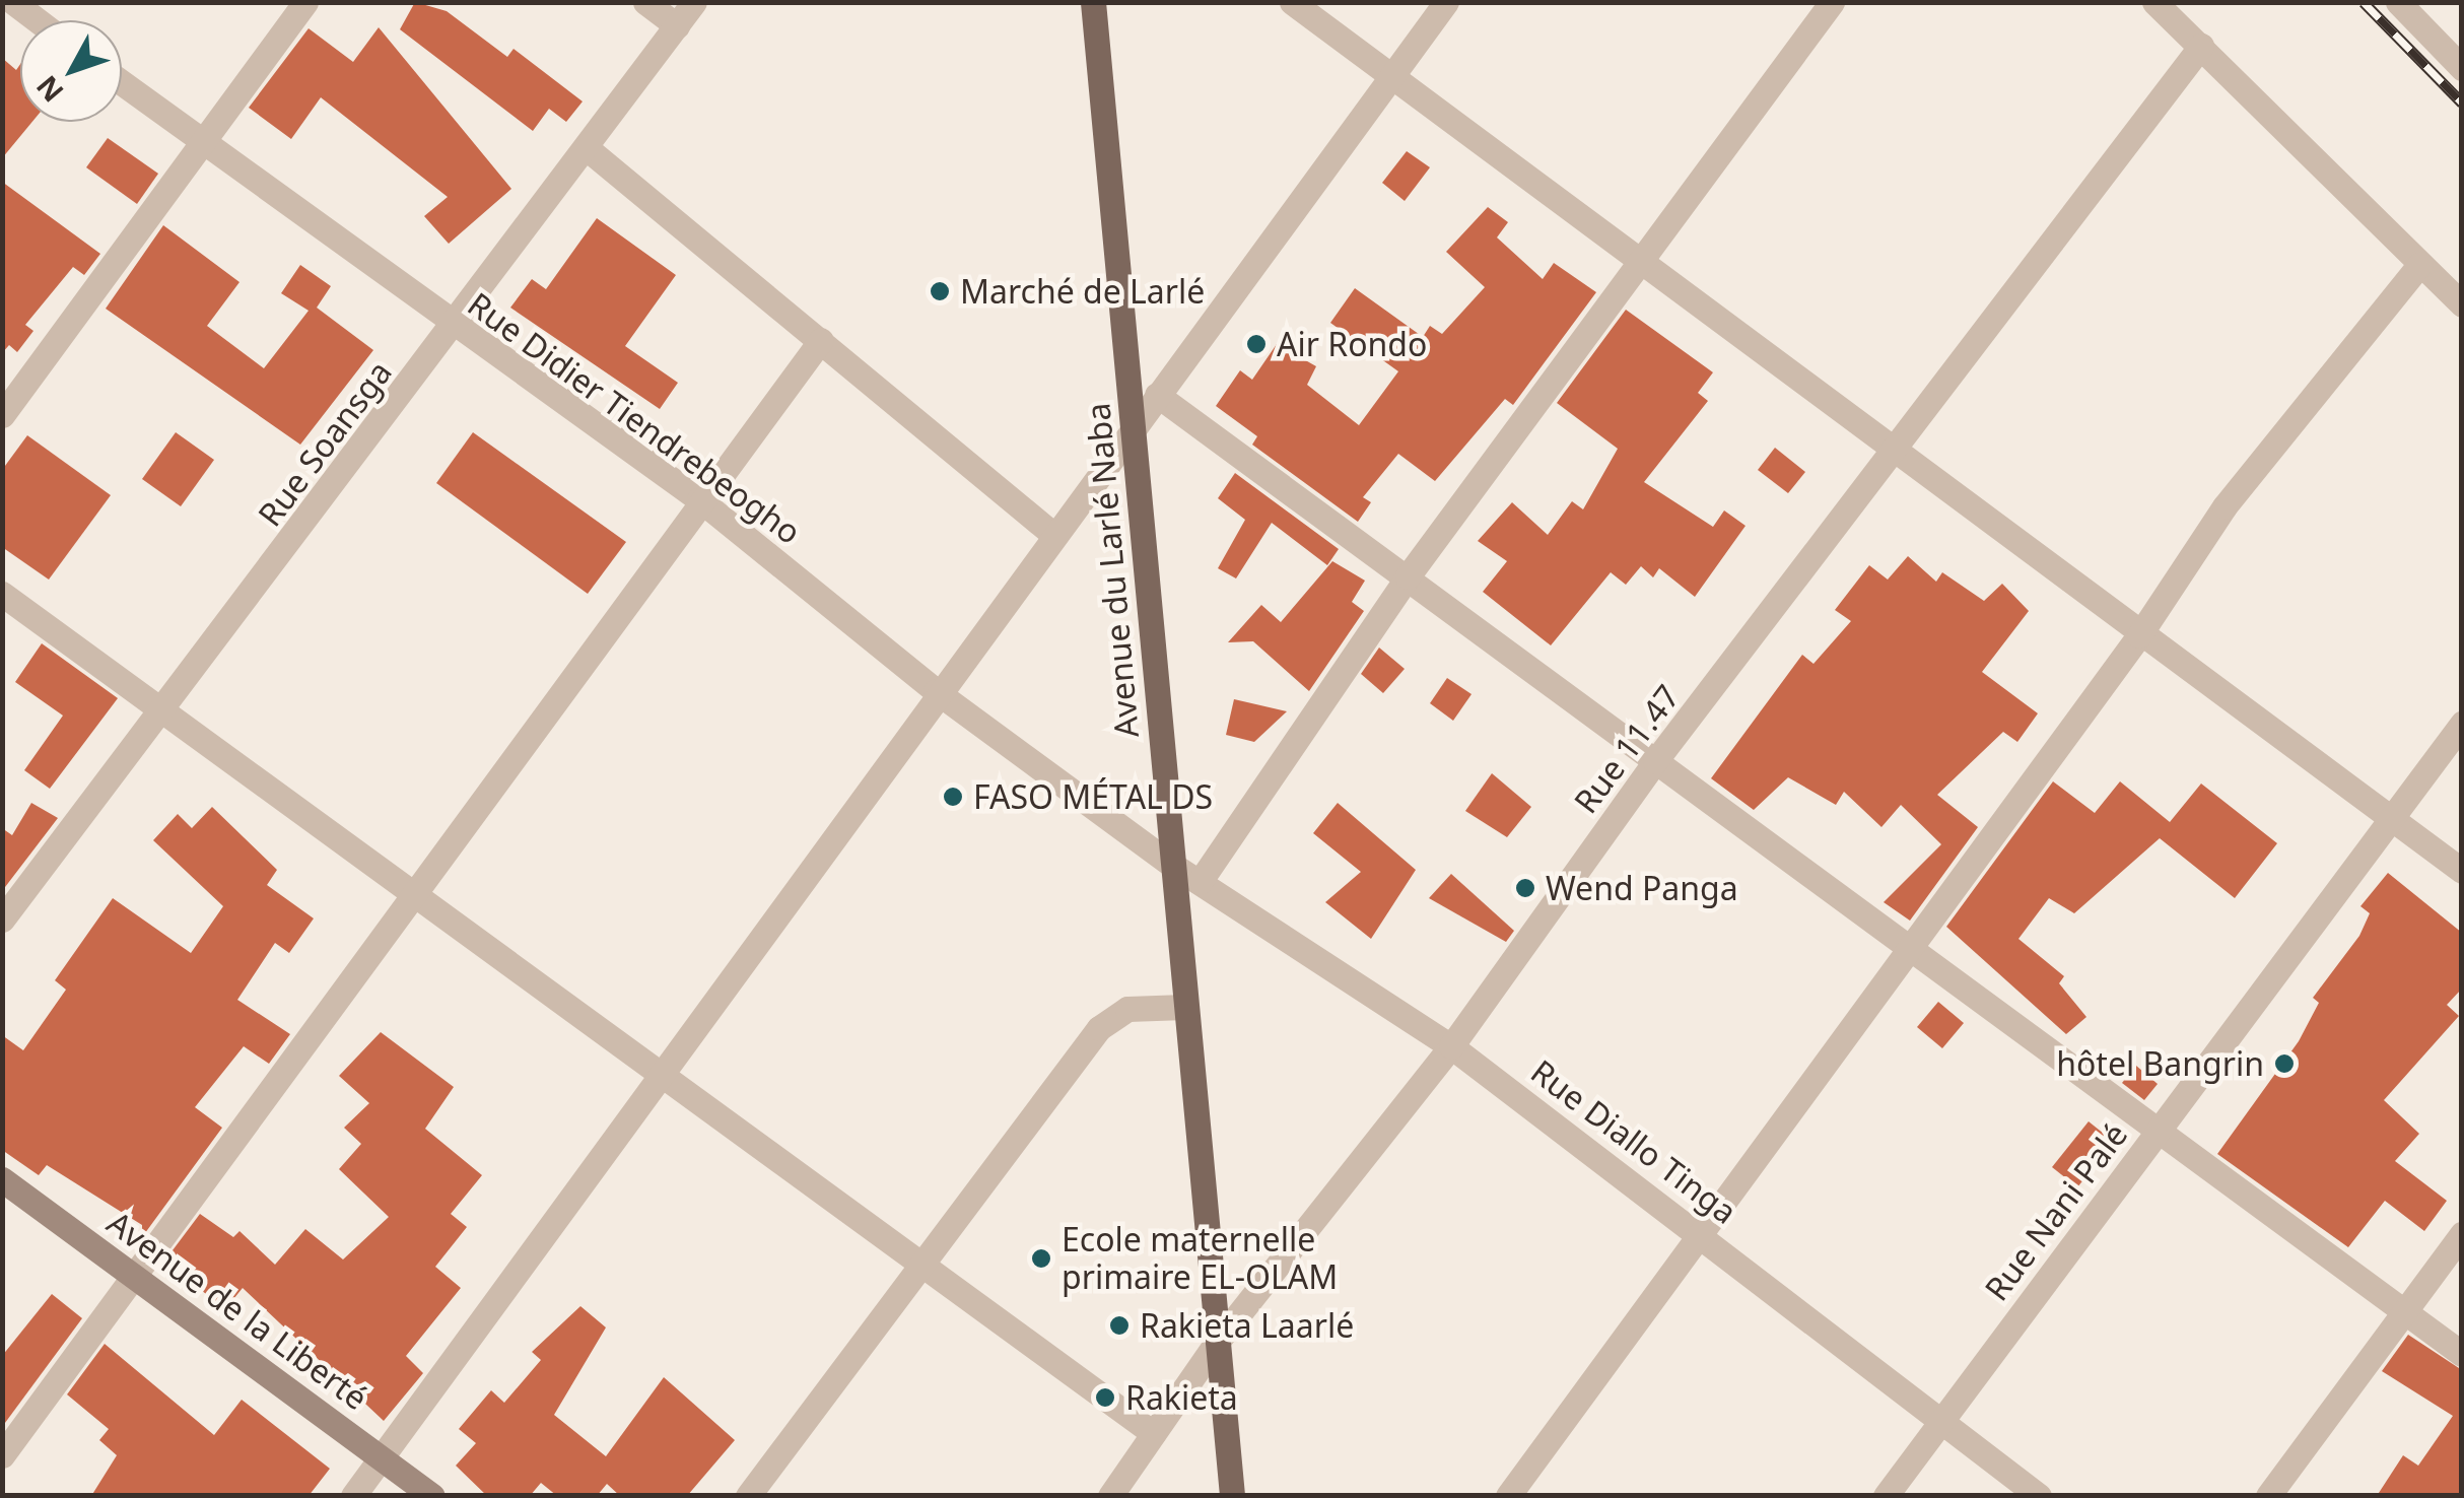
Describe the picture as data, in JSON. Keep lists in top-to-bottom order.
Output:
{
  "streets": {
    "main road": ["Avenue du Larlé Naba", "Avenue de la Liberté"],
    "street": [
      "Rue Didier Tiendrebeogho",
      "Rue Soansga",
      "Rue 11.47",
      "Rue Diallo Tinga",
      "Rue Nani Palé"
    ]
  },
  "crossings": [
    ["Rue Didier Tiendrebeogho", "Rue Soansga"],
    ["Rue Didier Tiendrebeogho", "Avenue du Larlé Naba"],
    ["Rue Didier Tiendrebeogho", "Rue Diallo Tinga"],
    ["Avenue du Larlé Naba", "Rue 11.47"],
    ["Avenue du Larlé Naba", "Rue Diallo Tinga"],
    ["Rue 11.47", "Rue Diallo Tinga"],
    ["Rue Diallo Tinga", "Rue Nani Palé"]
  ],
  "places": [
    "Marché de Larlé",
    "Air Rondo",
    "FASO MÉTAL DS",
    "Wend Panga",
    "hôtel Bangrin",
    "Ecole maternelle primaire EL-OLAM",
    "Rakieta Laarlé",
    "Rakieta"
  ],
  "north": "bottom left"
}
